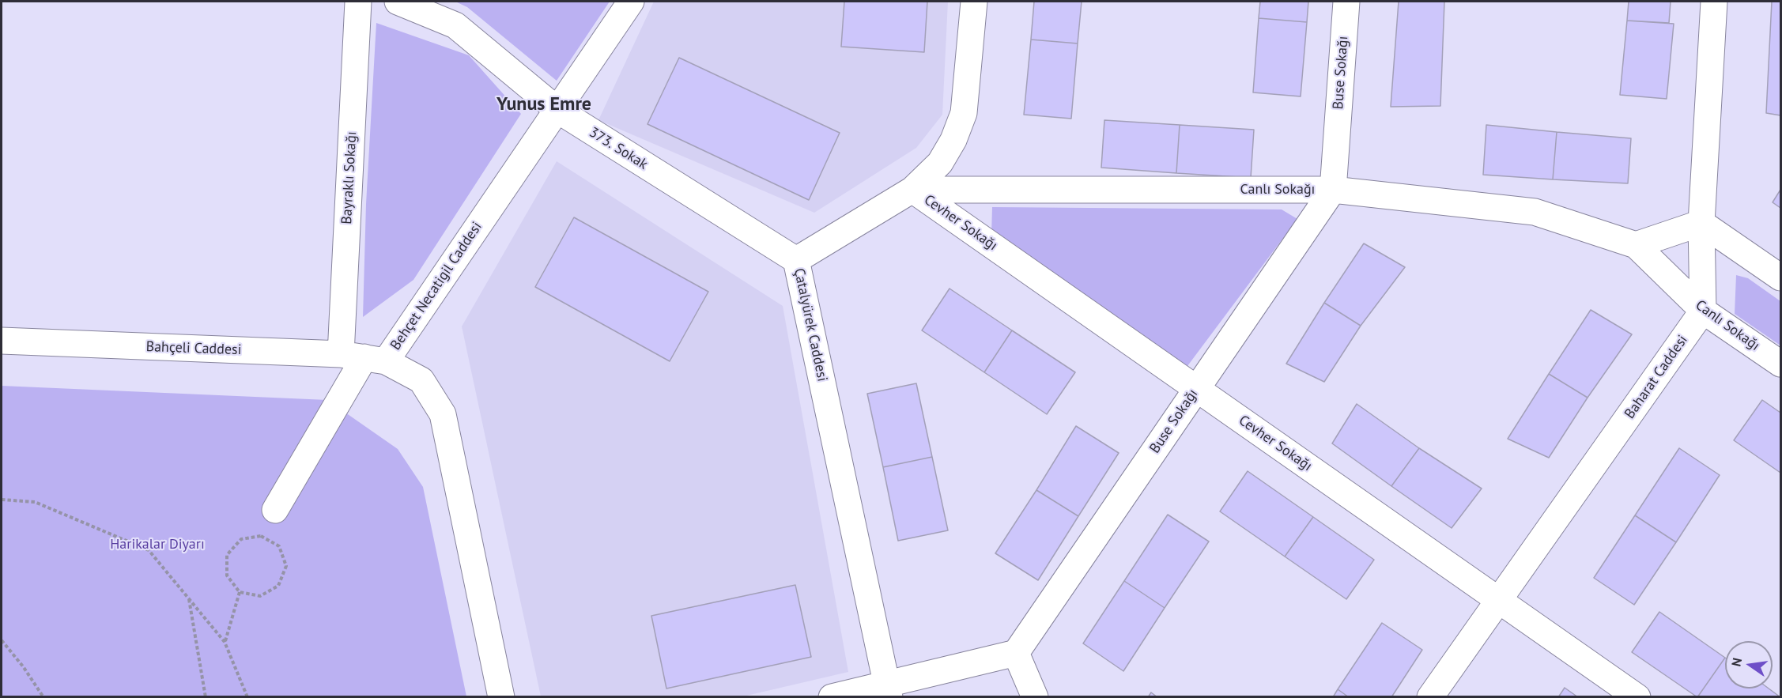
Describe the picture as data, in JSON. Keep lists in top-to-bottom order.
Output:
{
  "streets": {
    "street": [
      "Buse Sokağı",
      "373. Sokak",
      "Bayraklı Sokağı",
      "Canlı Sokağı",
      "Cevher Sokağı",
      "Behçet Necatigil Caddesi",
      "Çatalyürek Caddesi",
      "Bahçeli Caddesi",
      "Baharat Caddesi"
    ]
  },
  "crossings": [
    ["Buse Sokağı", "Canlı Sokağı"],
    ["Buse Sokağı", "Cevher Sokağı"],
    ["373. Sokak", "Behçet Necatigil Caddesi"],
    ["373. Sokak", "Çatalyürek Caddesi"],
    ["Bayraklı Sokağı", "Behçet Necatigil Caddesi"],
    ["Bayraklı Sokağı", "Bahçeli Caddesi"],
    ["Canlı Sokağı", "Cevher Sokağı"],
    ["Canlı Sokağı", "Çatalyürek Caddesi"],
    ["Canlı Sokağı", "Baharat Caddesi"],
    ["Cevher Sokağı", "Çatalyürek Caddesi"],
    ["Cevher Sokağı", "Baharat Caddesi"],
    ["Behçet Necatigil Caddesi", "Bahçeli Caddesi"]
  ],
  "districts": ["Yunus Emre"],
  "parks": ["Harikalar Diyarı"],
  "north": "left"
}
